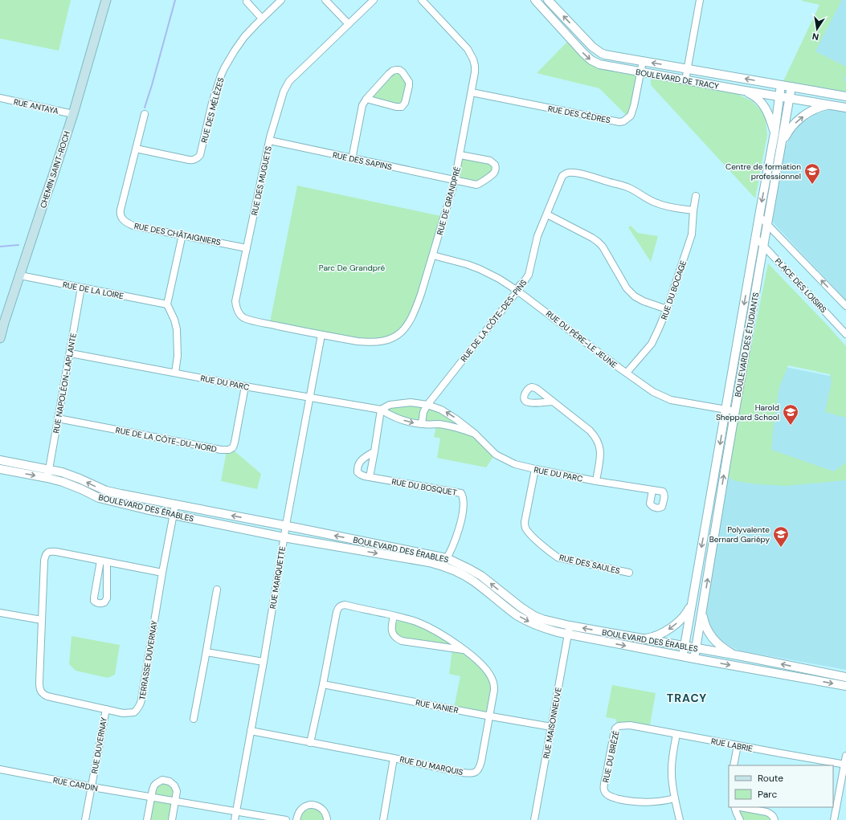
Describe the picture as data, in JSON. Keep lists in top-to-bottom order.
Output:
{
  "streets": {
    "main road": ["CHEMIN SAINT-ROCH"],
    "street": [
      "BOULEVARD DE TRACY",
      "RUE ANTAYA",
      "RUE DES MÉLÈZES",
      "RUE DES CÈDRES",
      "RUE DES SAPINS",
      "RUE DES MUGUETS",
      "RUE DE GRANDPRÉ",
      "RUE DES CHÂTAIGNIERS",
      "PLACE DES LOISIRS",
      "RUE DE LA LOIRE",
      "RUE DU BOCAGE",
      "RUE DE LA CÔTE-DES-PINS",
      "RUE DU PÈRE-LE JEUNE",
      "BOULEVARD DES ÉTUDIANTS",
      "RUE DU PARC",
      "RUE NAPOLÉON-LAPLANTE",
      "RUE DE LA CÔTE-DU-NORD",
      "RUE DU BOSQUET",
      "BOULEVARD DES ÉRABLES",
      "RUE DES SAULES",
      "RUE MARQUETTE",
      "TERRASSE DUVERNAY",
      "RUE VANIER",
      "RUE MAISONNEUVE",
      "RUE LABRIE",
      "RUE DUVERNAY",
      "RUE DU BRÉZÉ",
      "RUE DU MARQUIS",
      "RUE CARDIN"
    ]
  },
  "crossings": [
    ["BOULEVARD DE TRACY", "RUE DES CÈDRES"],
    ["BOULEVARD DE TRACY", "BOULEVARD DES ÉTUDIANTS"],
    ["RUE ANTAYA", "CHEMIN SAINT-ROCH"],
    ["RUE DES MÉLÈZES", "RUE DES CHÂTAIGNIERS"],
    ["RUE DES CÈDRES", "RUE DE GRANDPRÉ"],
    ["RUE DES SAPINS", "RUE DES MUGUETS"],
    ["RUE DES SAPINS", "RUE DE GRANDPRÉ"],
    ["CHEMIN SAINT-ROCH", "RUE DE LA LOIRE"],
    ["RUE DES MUGUETS", "RUE DE GRANDPRÉ"],
    ["RUE DES MUGUETS", "RUE DES CHÂTAIGNIERS"],
    ["RUE DES MUGUETS", "RUE MARQUETTE"],
    ["RUE DE GRANDPRÉ", "RUE DU PÈRE-LE JEUNE"],
    ["RUE DE GRANDPRÉ", "RUE MARQUETTE"],
    ["PLACE DES LOISIRS", "BOULEVARD DES ÉTUDIANTS"],
    ["RUE DE LA LOIRE", "RUE NAPOLÉON-LAPLANTE"],
    ["RUE DU BOCAGE", "RUE DE LA CÔTE-DES-PINS"],
    ["RUE DU BOCAGE", "RUE DU PÈRE-LE JEUNE"],
    ["RUE DE LA CÔTE-DES-PINS", "RUE DU PÈRE-LE JEUNE"],
    ["RUE DE LA CÔTE-DES-PINS", "RUE DU PARC"],
    ["RUE DU PÈRE-LE JEUNE", "BOULEVARD DES ÉTUDIANTS"],
    ["BOULEVARD DES ÉTUDIANTS", "BOULEVARD DES ÉRABLES"],
    ["RUE DU PARC", "RUE NAPOLÉON-LAPLANTE"],
    ["RUE DU PARC", "RUE DE LA CÔTE-DU-NORD"],
    ["RUE DU PARC", "RUE DES SAULES"],
    ["RUE DU PARC", "RUE MARQUETTE"],
    ["RUE NAPOLÉON-LAPLANTE", "RUE DE LA CÔTE-DU-NORD"],
    ["RUE NAPOLÉON-LAPLANTE", "BOULEVARD DES ÉRABLES"],
    ["RUE DU BOSQUET", "BOULEVARD DES ÉRABLES"],
    ["BOULEVARD DES ÉRABLES", "RUE MARQUETTE"],
    ["BOULEVARD DES ÉRABLES", "TERRASSE DUVERNAY"],
    ["BOULEVARD DES ÉRABLES", "RUE MAISONNEUVE"],
    ["RUE MARQUETTE", "RUE DU MARQUIS"],
    ["RUE MARQUETTE", "RUE CARDIN"],
    ["TERRASSE DUVERNAY", "RUE DUVERNAY"],
    ["RUE VANIER", "RUE MAISONNEUVE"],
    ["RUE VANIER", "RUE DU MARQUIS"],
    ["RUE LABRIE", "RUE DU BRÉZÉ"],
    ["RUE DUVERNAY", "RUE CARDIN"]
  ],
  "districts": ["TRACY"],
  "parks": ["Parc De Grandpré"],
  "places": {
    "school or university": ["Centre de formation professionnel", "Harold Sheppard School", "Polyvalente Bernard Gariépy"]
  },
  "legend": ["Route", "Parc"],
  "north": "bottom"
}
